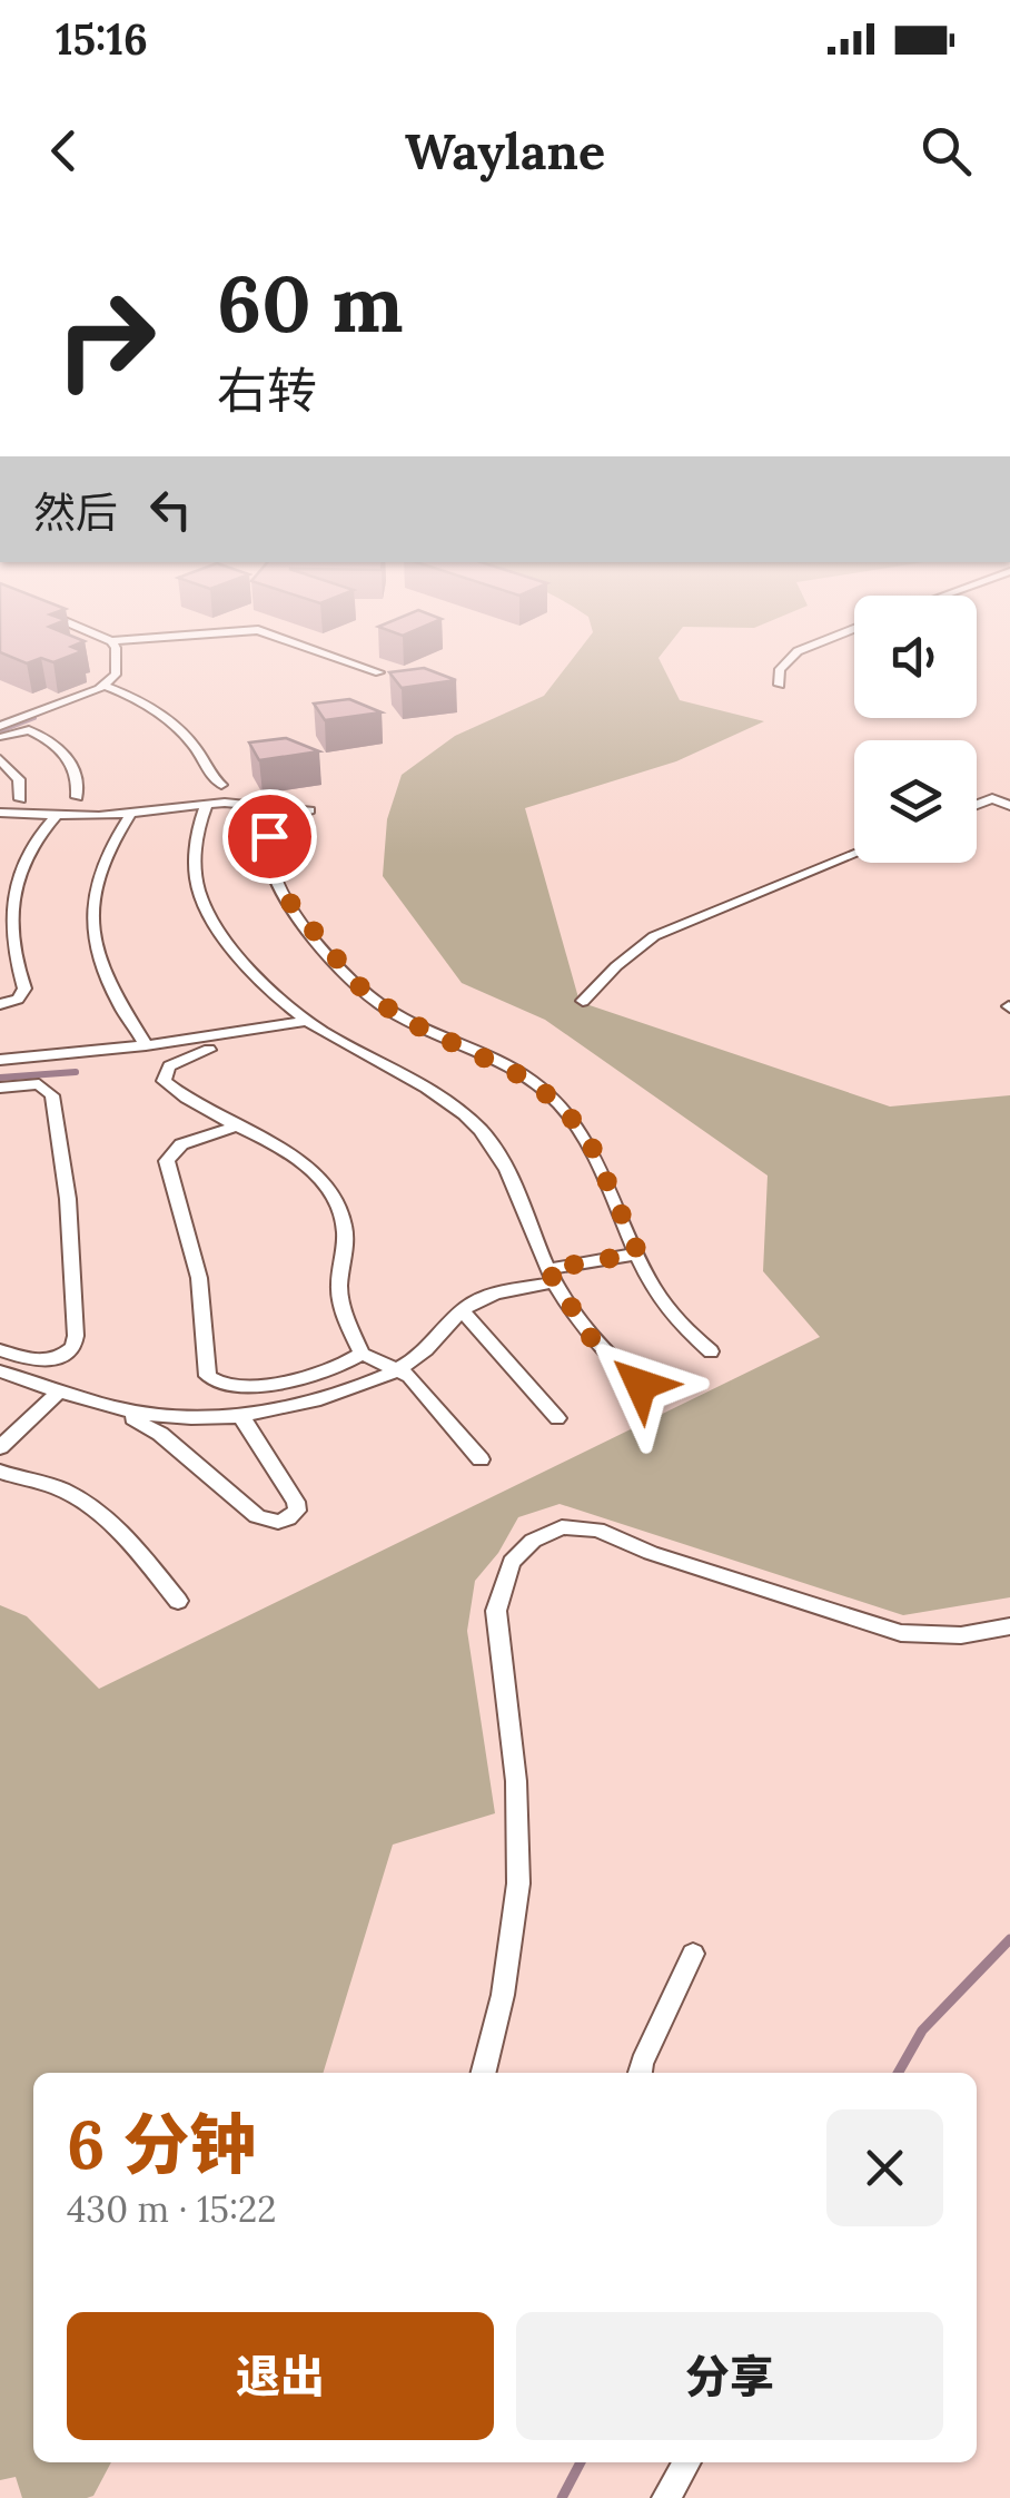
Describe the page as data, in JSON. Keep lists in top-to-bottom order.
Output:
{
  "page": {
    "status": "15:16",
    "header": "Waylane",
    "turn": ["60 m", "右转"],
    "then": "然后",
    "heading": ["6 分钟", "430 m · 15:22"],
    "buttons": ["退出", "分享"]
  }
}
